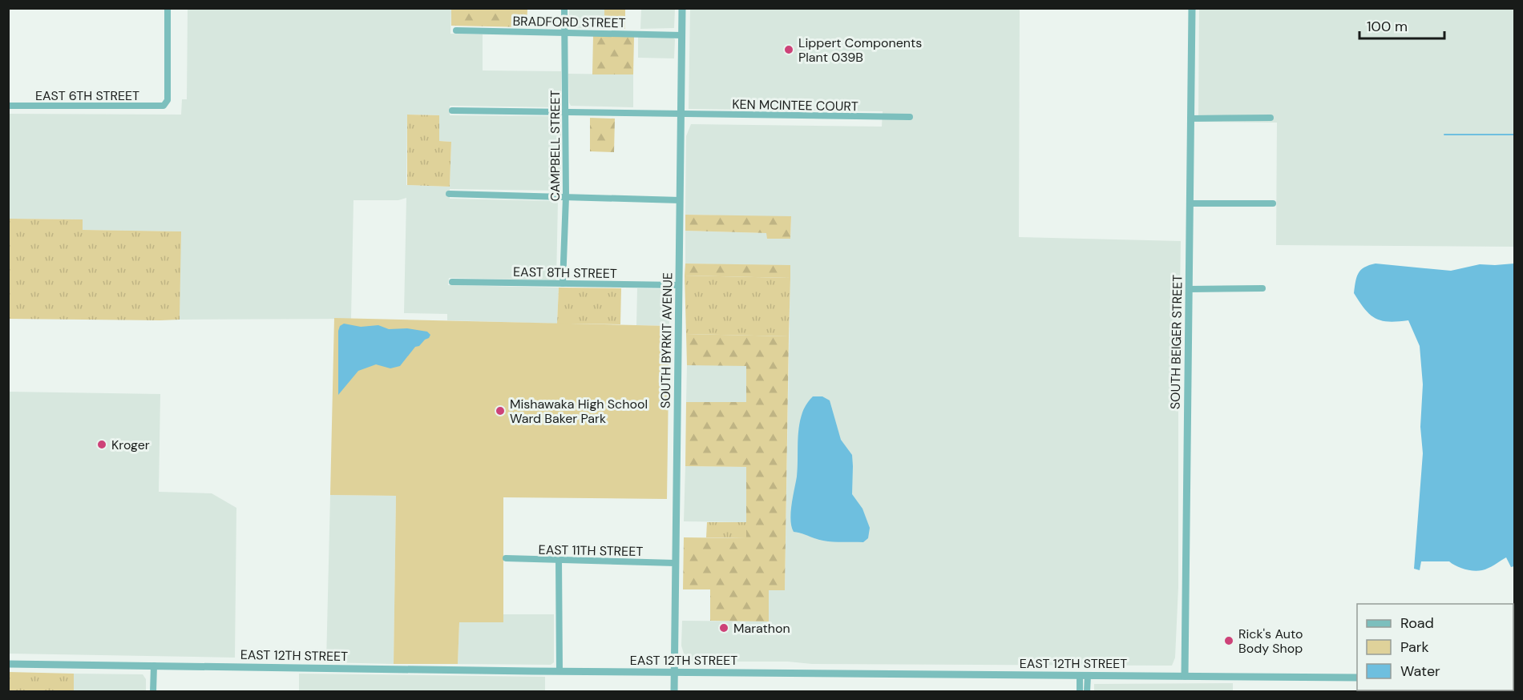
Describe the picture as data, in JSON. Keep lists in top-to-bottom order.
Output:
{
  "streets": {
    "street": [
      "BRADFORD STREET",
      "EAST 6TH STREET",
      "KEN MCINTEE COURT",
      "CAMPBELL STREET",
      "EAST 8TH STREET",
      "SOUTH BYRKIT AVENUE",
      "SOUTH BEIGER STREET",
      "EAST 11TH STREET",
      "EAST 12TH STREET"
    ]
  },
  "crossings": [
    ["BRADFORD STREET", "CAMPBELL STREET"],
    ["BRADFORD STREET", "SOUTH BYRKIT AVENUE"],
    ["KEN MCINTEE COURT", "SOUTH BYRKIT AVENUE"],
    ["CAMPBELL STREET", "EAST 8TH STREET"],
    ["EAST 8TH STREET", "SOUTH BYRKIT AVENUE"],
    ["SOUTH BYRKIT AVENUE", "EAST 11TH STREET"],
    ["SOUTH BYRKIT AVENUE", "EAST 12TH STREET"],
    ["SOUTH BEIGER STREET", "EAST 12TH STREET"]
  ],
  "places": [
    "Lippert Components Plant 039B",
    "Mishawaka High School Ward Baker Park",
    "Kroger",
    "Marathon",
    "Rick's Auto Body Shop"
  ],
  "legend": ["Road", "Park", "Water"],
  "scale_bar": "100 m"
}
